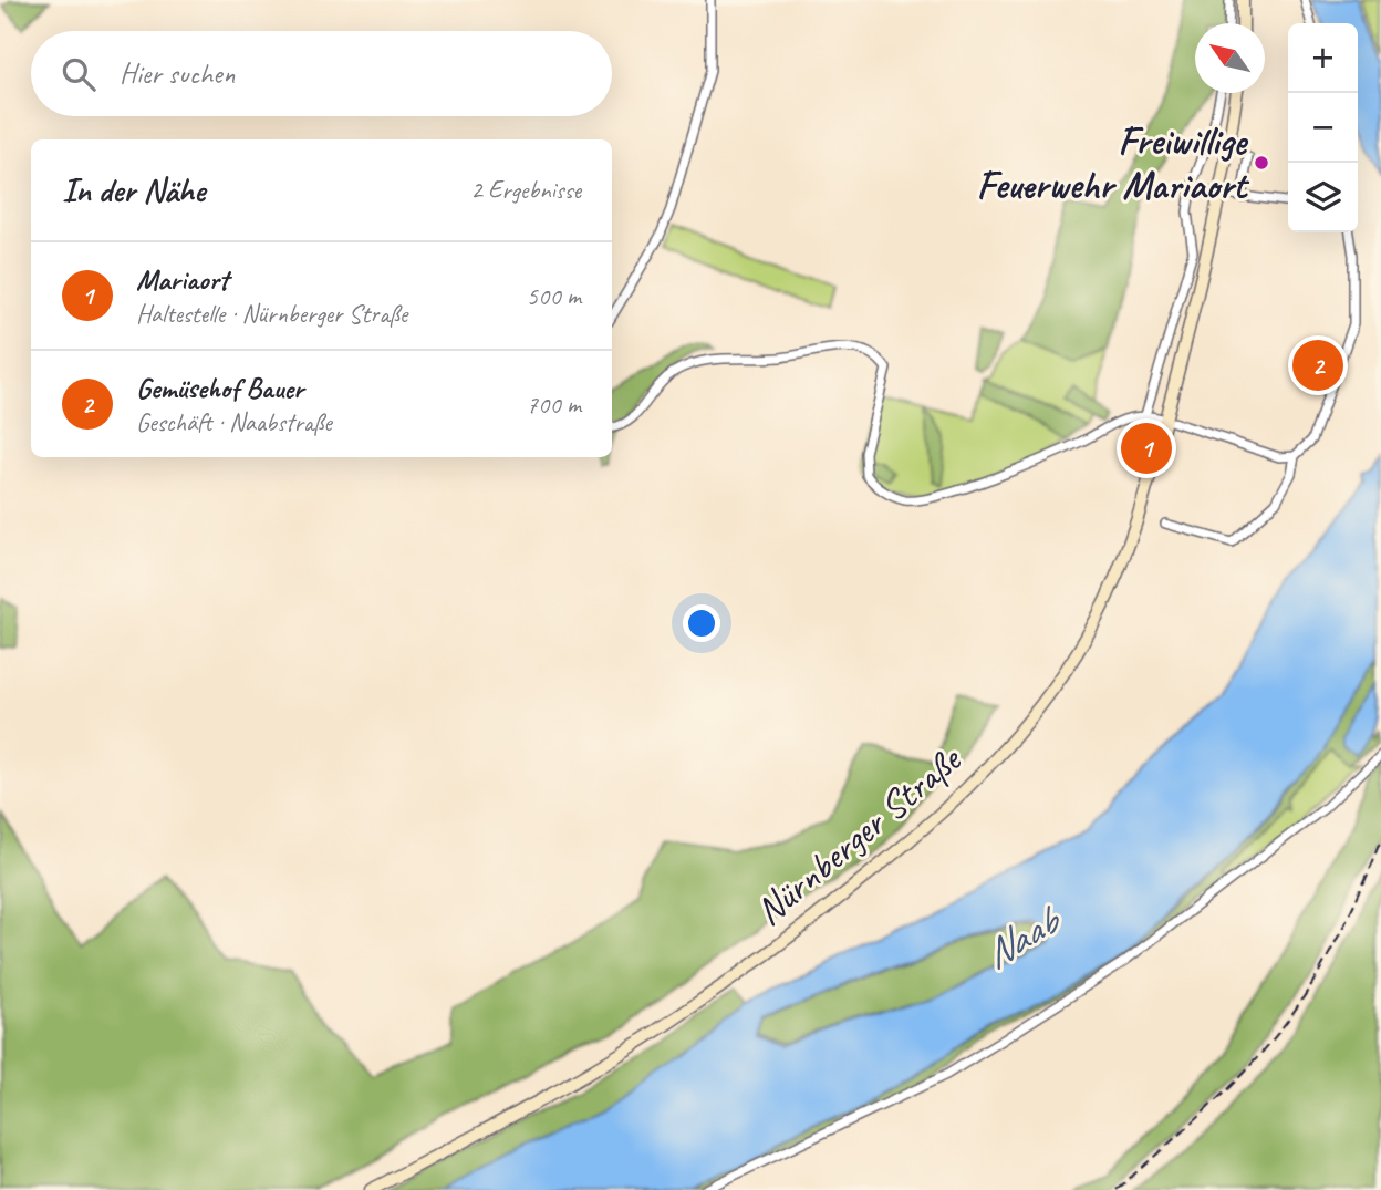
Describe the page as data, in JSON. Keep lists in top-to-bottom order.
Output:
{
  "streets": {
    "main road": ["Nürnberger Straße"]
  },
  "water": ["Naab"],
  "places": ["Freiwillige Feuerwehr Mariaort"],
  "north": "top left",
  "page": {
    "map_buttons": ["+", "−"],
    "search": "Hier suchen",
    "heading": ["In der Nähe", "2 Ergebnisse"],
    "list": [
      {
        "mark": "1",
        "name": "Mariaort",
        "note": "Haltestelle · Nürnberger Straße",
        "value": "500 m"
      },
      {
        "mark": "2",
        "name": "Gemüsehof Bauer",
        "note": "Geschäft · Naabstraße",
        "value": "700 m"
      }
    ],
    "pins": ["2", "1"]
  }
}
